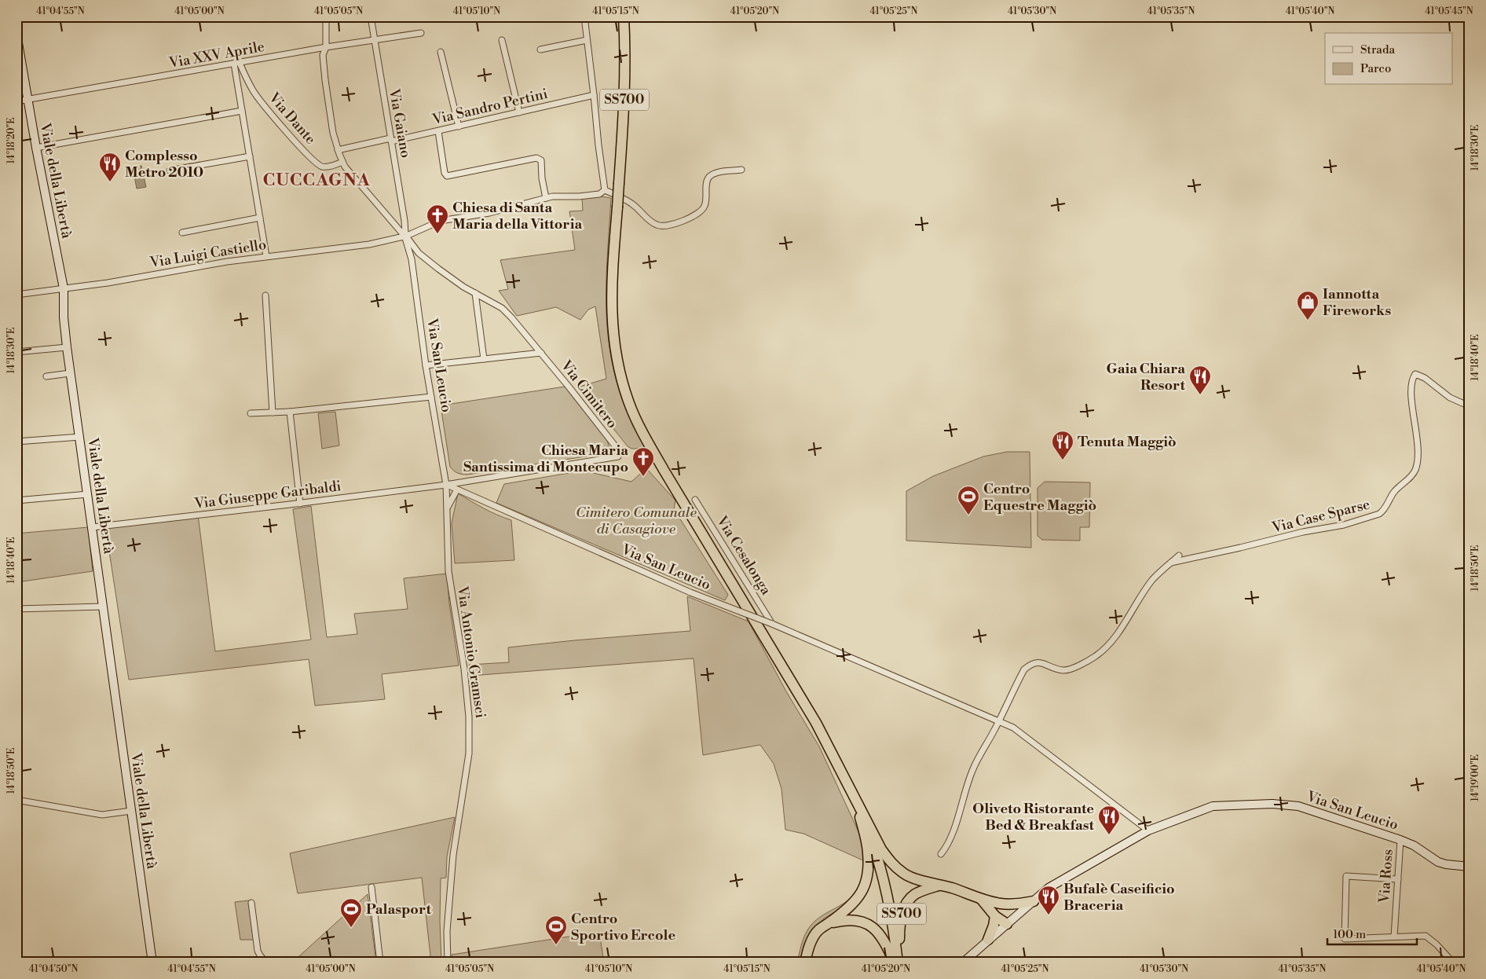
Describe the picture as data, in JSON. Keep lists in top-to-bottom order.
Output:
{
  "streets": {
    "highway": ["SS700"],
    "street": [
      "Via XXV Aprile",
      "Via Sandro Pertini",
      "Via Dante",
      "Via Gaiano",
      "Viale della Libertà",
      "Via Luigi Castiello",
      "Via San Leucio",
      "Via Cimitero",
      "Via Giuseppe Garibaldi",
      "Via Case Sparse",
      "Via Cesalonga",
      "Via Antonio Gramsci",
      "Via Ross"
    ]
  },
  "crossings": [
    ["Via XXV Aprile", "Via Dante"],
    ["Via XXV Aprile", "Via Gaiano"],
    ["Via XXV Aprile", "Viale della Libertà"],
    ["Via XXV Aprile", "Via Cimitero"],
    ["SS700", "Via San Leucio"],
    ["Via Sandro Pertini", "Via Gaiano"],
    ["Via Sandro Pertini", "Via Cimitero"],
    ["Via Dante", "Via Cimitero"],
    ["Via Gaiano", "Via Luigi Castiello"],
    ["Via Gaiano", "Via San Leucio"],
    ["Via Gaiano", "Via Cimitero"],
    ["Viale della Libertà", "Via Luigi Castiello"],
    ["Viale della Libertà", "Via Giuseppe Garibaldi"],
    ["Via Luigi Castiello", "Via San Leucio"],
    ["Via Luigi Castiello", "Via Cimitero"],
    ["Via San Leucio", "Via Cimitero"],
    ["Via San Leucio", "Via Giuseppe Garibaldi"],
    ["Via San Leucio", "Via Cesalonga"],
    ["Via San Leucio", "Via Antonio Gramsci"],
    ["Via San Leucio", "Via Ross"],
    ["Via Cimitero", "Via Giuseppe Garibaldi"],
    ["Via Cimitero", "Via Antonio Gramsci"],
    ["Via Giuseppe Garibaldi", "Via Antonio Gramsci"]
  ],
  "districts": ["CUCCAGNA"],
  "parks": ["Cimitero Comunale di Casagiove"],
  "places": {
    "restaurant": [
      "Complesso Metro 2010",
      "Gaia Chiara Resort",
      "Tenuta Maggiò",
      "Oliveto Ristorante Bed & Breakfast",
      "Bufalè Caseificio Braceria"
    ],
    "church": ["Chiesa di Santa Maria della Vittoria", "Chiesa Maria Santissima di Montecupo"],
    "shop": ["Iannotta Fireworks"],
    "sports": ["Centro Equestre Maggiò", "Palasport", "Centro Sportivo Ercole"]
  },
  "legend": ["Strada", "Parco"],
  "scale_bar": "100 m",
  "coordinates": [
    "41°04'55\"N",
    "41°05'00\"N",
    "41°05'05\"N",
    "41°05'10\"N",
    "41°05'15\"N",
    "41°05'20\"N",
    "41°05'25\"N",
    "41°05'30\"N",
    "41°05'35\"N",
    "41°05'40\"N",
    "41°05'45\"N",
    "14°18'20\"E",
    "14°18'30\"E",
    "14°18'40\"E",
    "14°18'50\"E",
    "14°19'00\"E",
    "41°04'50\"N"
  ]
}
